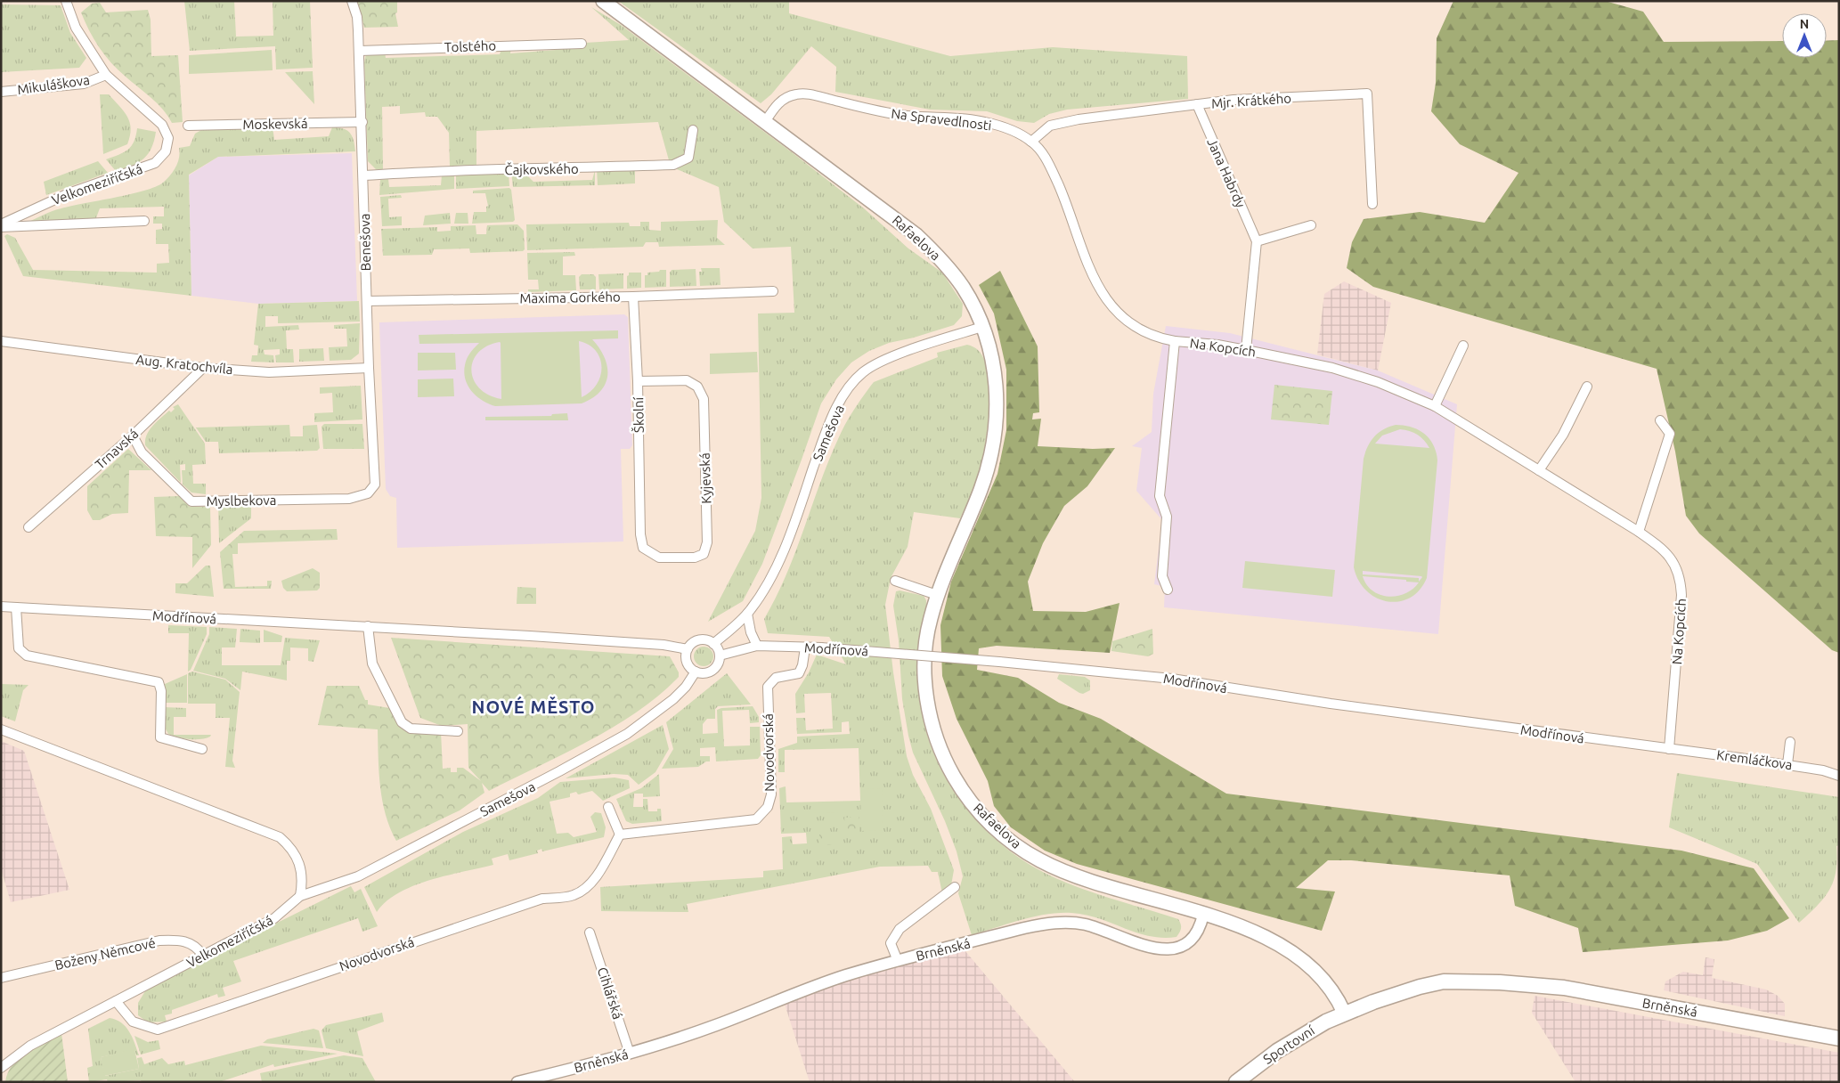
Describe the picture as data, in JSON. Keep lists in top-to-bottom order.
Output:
{
  "streets": {
    "main road": ["Rafaelova", "Brněnská", "Sportovní"],
    "street": [
      "Tolstého",
      "Mikuláškova",
      "Mjr. Krátkého",
      "Na Spravedlnosti",
      "Moskevská",
      "Čajkovského",
      "Jana Habrdy",
      "Velkomeziříčská",
      "Benešova",
      "Maxima Gorkého",
      "Na Kopcích",
      "Aug. Kratochvíla",
      "Školní",
      "Samešova",
      "Trnavská",
      "Kyjevská",
      "Myslbekova",
      "Modřínová",
      "Novodvorská",
      "Kremláčkova",
      "Boženy Němcové",
      "Cihlářská"
    ]
  },
  "crossings": [
    ["Tolstého", "Benešova"],
    ["Mikuláškova", "Velkomeziříčská"],
    ["Mjr. Krátkého", "Na Spravedlnosti"],
    ["Mjr. Krátkého", "Jana Habrdy"],
    ["Na Spravedlnosti", "Rafaelova"],
    ["Na Spravedlnosti", "Na Kopcích"],
    ["Moskevská", "Benešova"],
    ["Čajkovského", "Benešova"],
    ["Jana Habrdy", "Na Kopcích"],
    ["Velkomeziříčská", "Samešova"],
    ["Velkomeziříčská", "Novodvorská"],
    ["Velkomeziříčská", "Boženy Němcové"],
    ["Rafaelova", "Samešova"],
    ["Rafaelova", "Brněnská"],
    ["Benešova", "Maxima Gorkého"],
    ["Benešova", "Aug. Kratochvíla"],
    ["Benešova", "Myslbekova"],
    ["Maxima Gorkého", "Školní"],
    ["Na Kopcích", "Modřínová"],
    ["Na Kopcích", "Kremláčkova"],
    ["Aug. Kratochvíla", "Trnavská"],
    ["Školní", "Kyjevská"],
    ["Samešova", "Modřínová"],
    ["Trnavská", "Myslbekova"],
    ["Modřínová", "Novodvorská"],
    ["Modřínová", "Kremláčkova"],
    ["Brněnská", "Cihlářská"],
    ["Brněnská", "Sportovní"]
  ],
  "districts": ["NOVÉ MĚSTO"],
  "north": "top"
}
